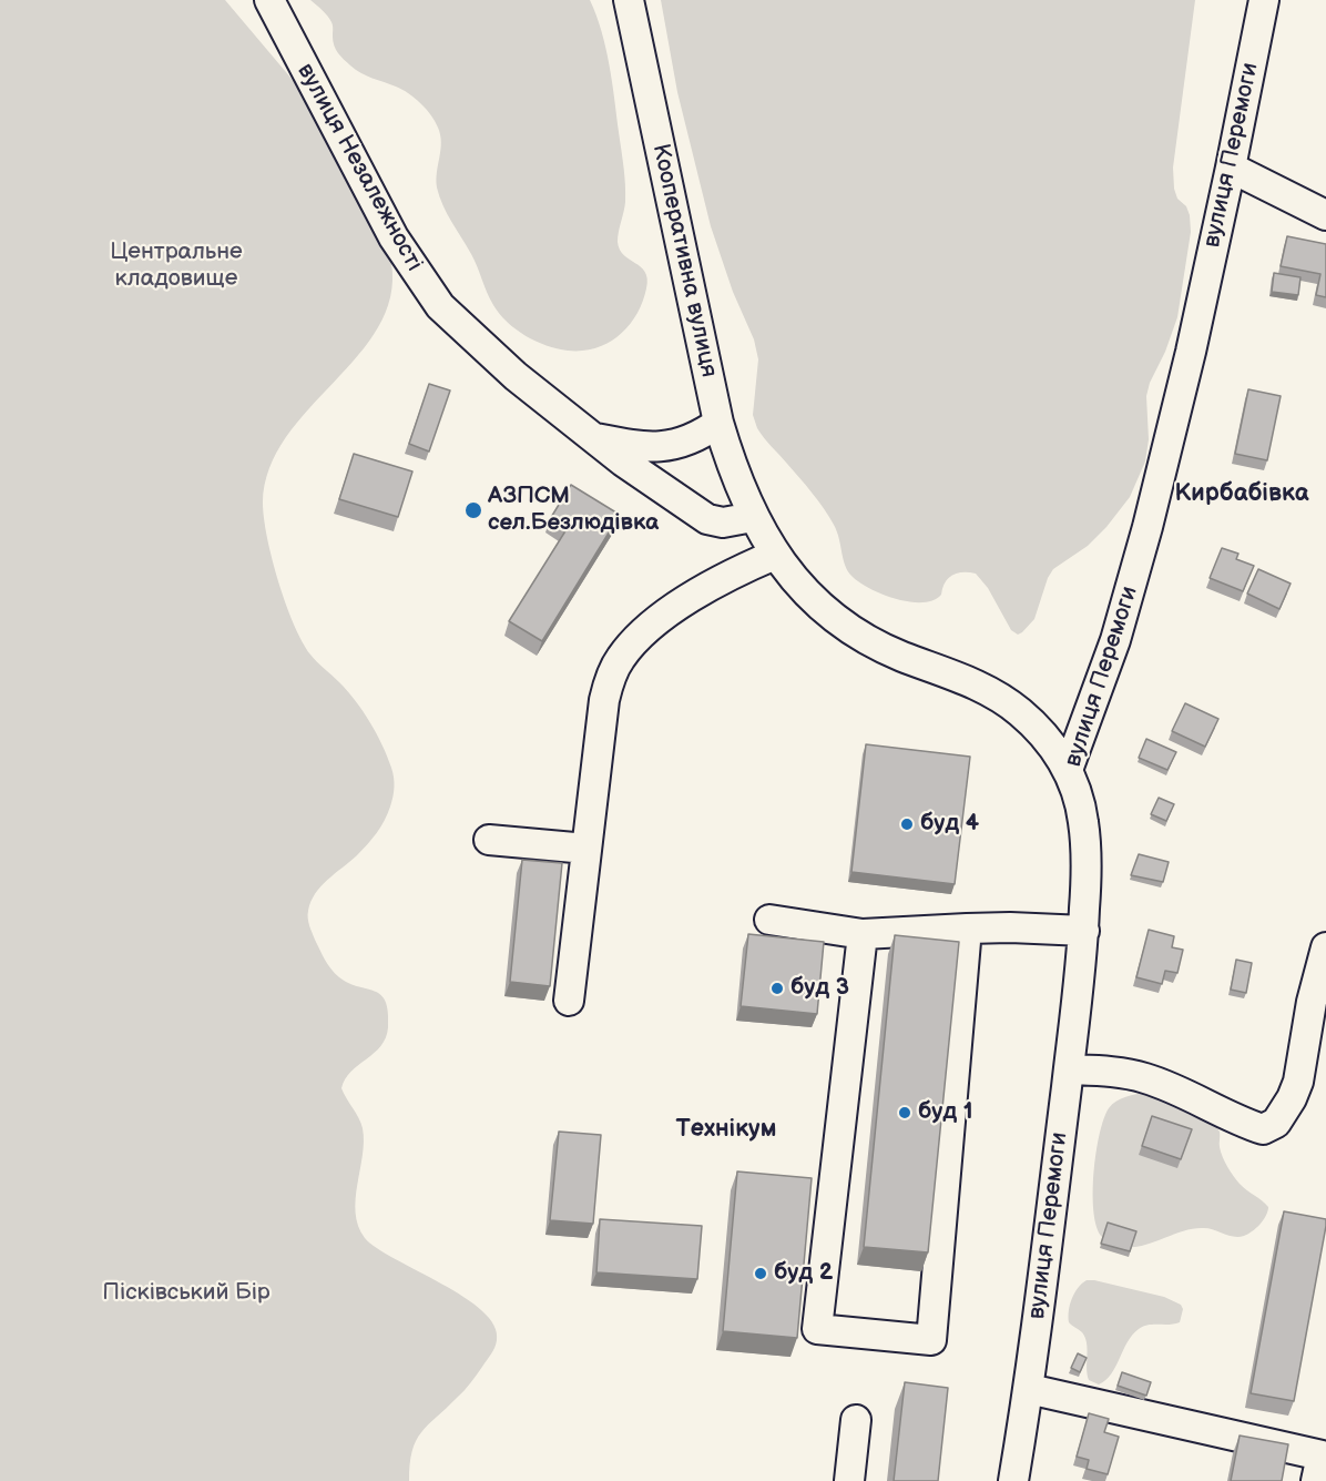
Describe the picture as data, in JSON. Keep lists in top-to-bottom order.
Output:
{
  "streets": {
    "street": ["вулиця Перемоги", "вулиця Незалежності", "Кооперативна вулиця"]
  },
  "crossings": [
    ["вулиця Перемоги", "Кооперативна вулиця"],
    ["вулиця Незалежності", "Кооперативна вулиця"]
  ],
  "districts": ["Кирбабівка", "Технікум"],
  "parks": ["Центральне кладовище", "Пісківський Бір"],
  "places": [
    "АЗПСМ сел.Безлюдівка",
    "буд 4",
    "буд 3",
    "буд 1",
    "буд 2"
  ]
}
